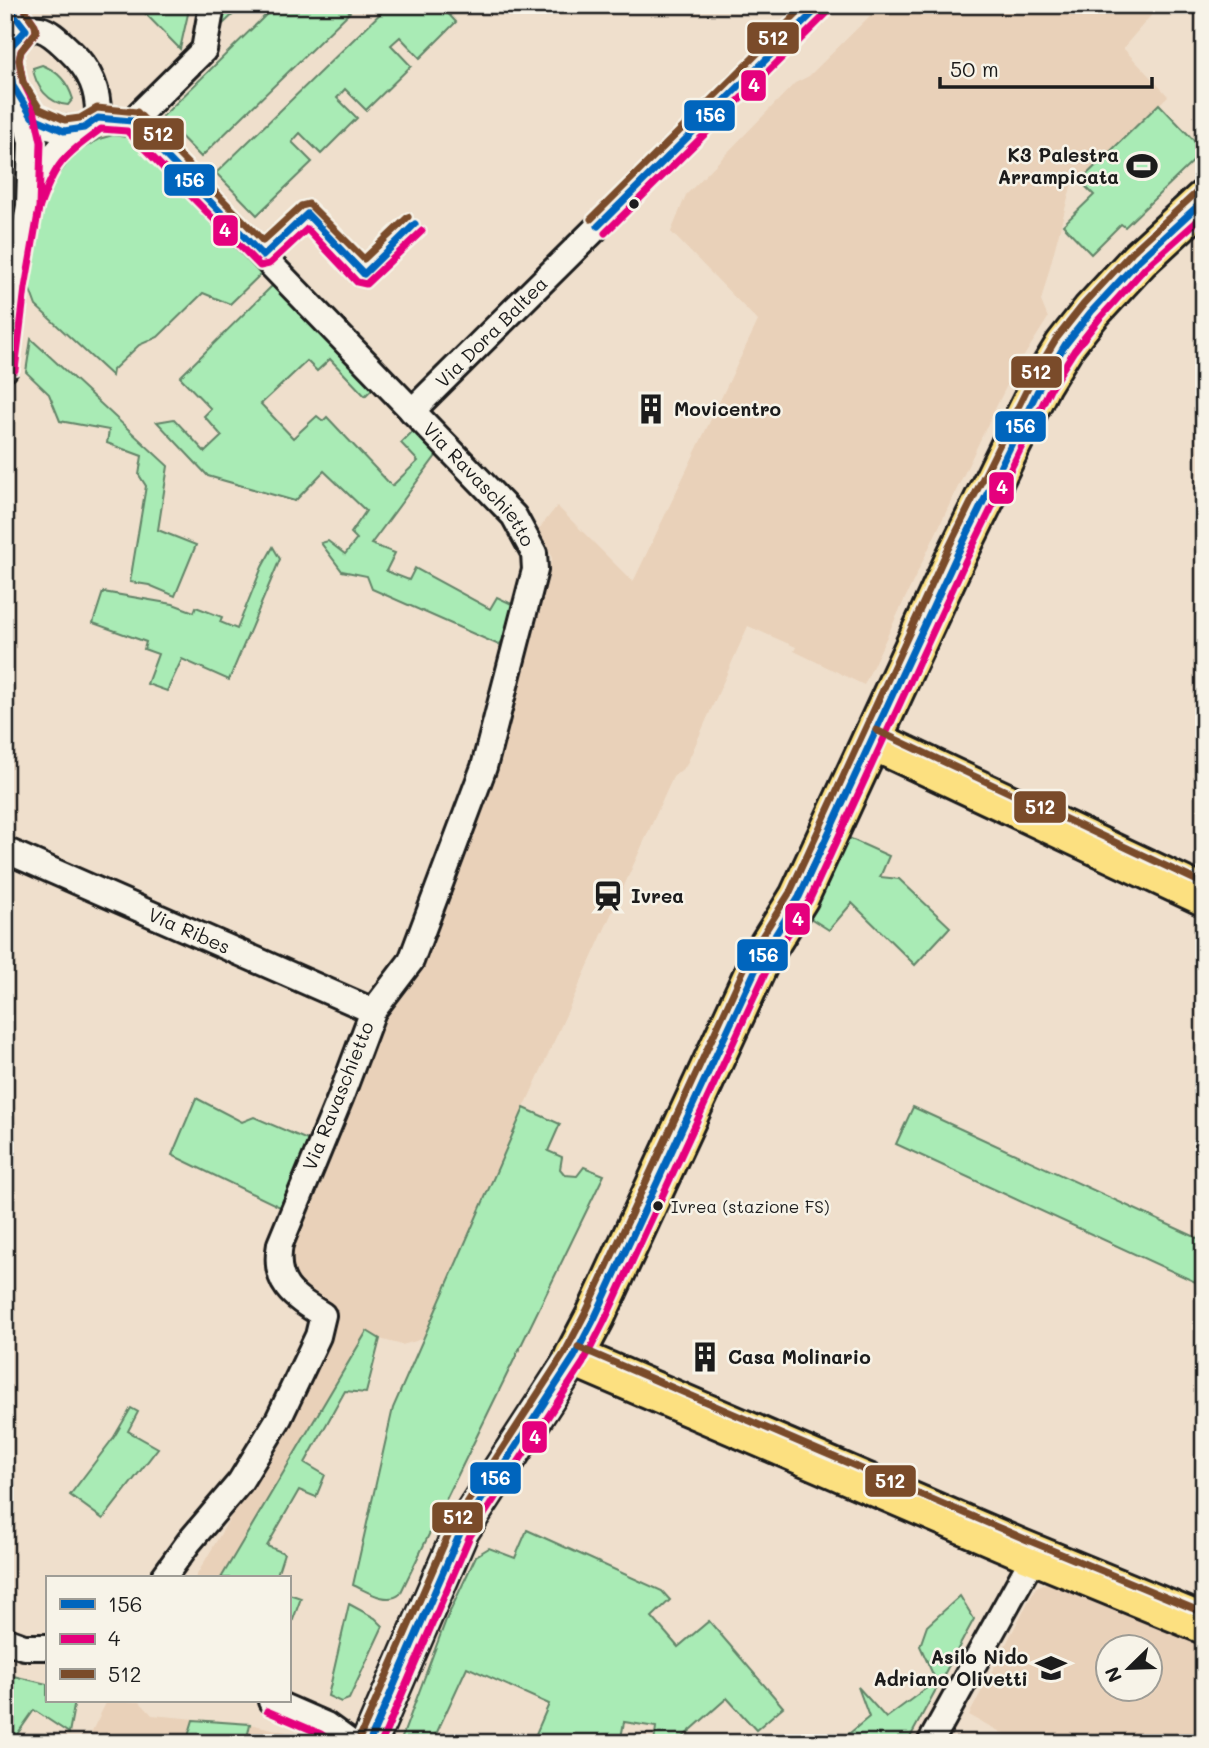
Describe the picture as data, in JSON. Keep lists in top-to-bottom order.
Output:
{
  "streets": {
    "street": ["Via Dora Baltea", "Via Ravaschietto", "Via Ribes"]
  },
  "crossings": [
    ["Via Dora Baltea", "Via Ravaschietto"],
    ["Via Ravaschietto", "Via Ribes"]
  ],
  "places": {
    "sports": ["K3 Palestra Arrampicata"],
    "building": ["Movicentro", "Casa Molinario"],
    "station": ["Ivrea"],
    "other": ["Ivrea (stazione FS)"],
    "school or university": ["Asilo Nido Adriano Olivetti"]
  },
  "lines": ["transit line 156", "transit line 512", "transit line 4"],
  "legend": ["156", "4", "512"],
  "scale_bar": "50 m",
  "north": "bottom left"
}
